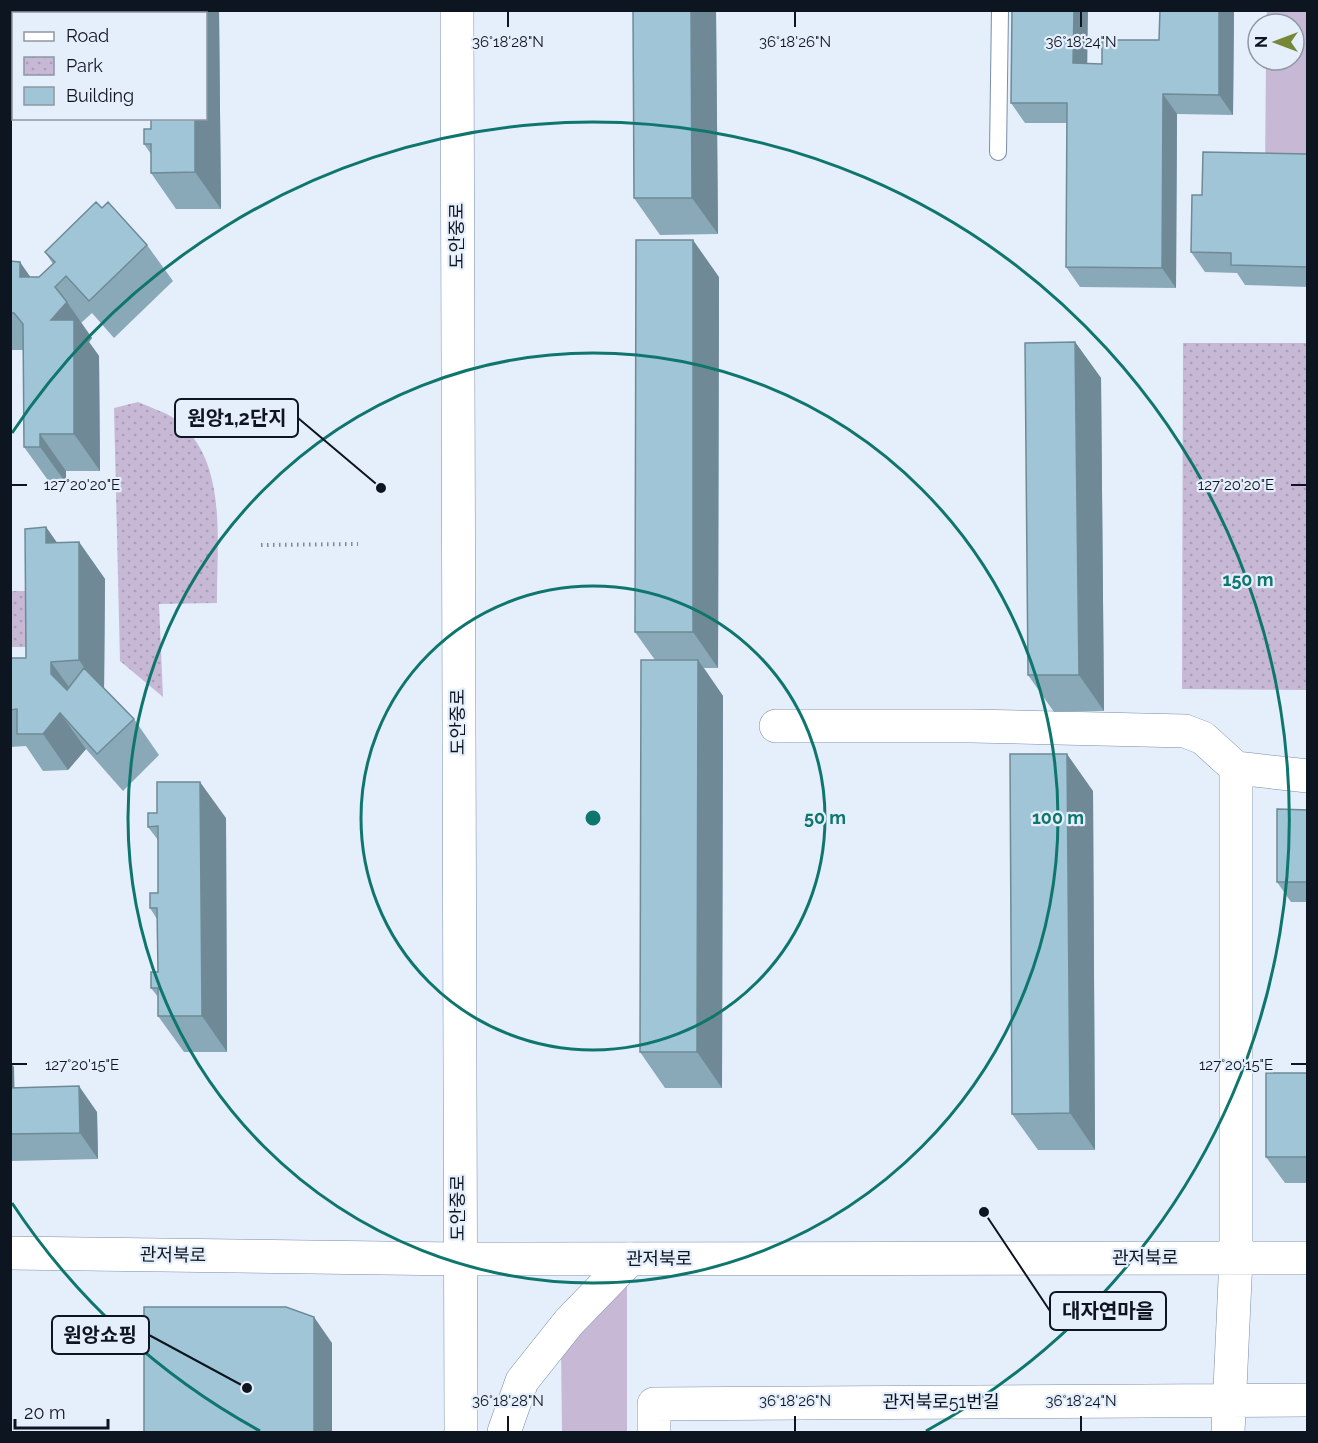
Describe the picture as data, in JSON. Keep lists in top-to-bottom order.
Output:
{
  "streets": {
    "street": ["도안중로", "관저북로", "관저북로51번길"]
  },
  "crossings": [
    ["도안중로", "관저북로"]
  ],
  "places": ["원앙1,2단지", "대자연마을", "원앙쇼핑"],
  "legend": ["Road", "Park", "Building"],
  "scale_bar": "20 m",
  "north": "left",
  "coordinates": [
    "36°18'28\"N",
    "36°18'26\"N",
    "36°18'24\"N",
    "127°20'20\"E",
    "127°20'15\"E"
  ],
  "rings": ["150 m", "50 m", "100 m"]
}
